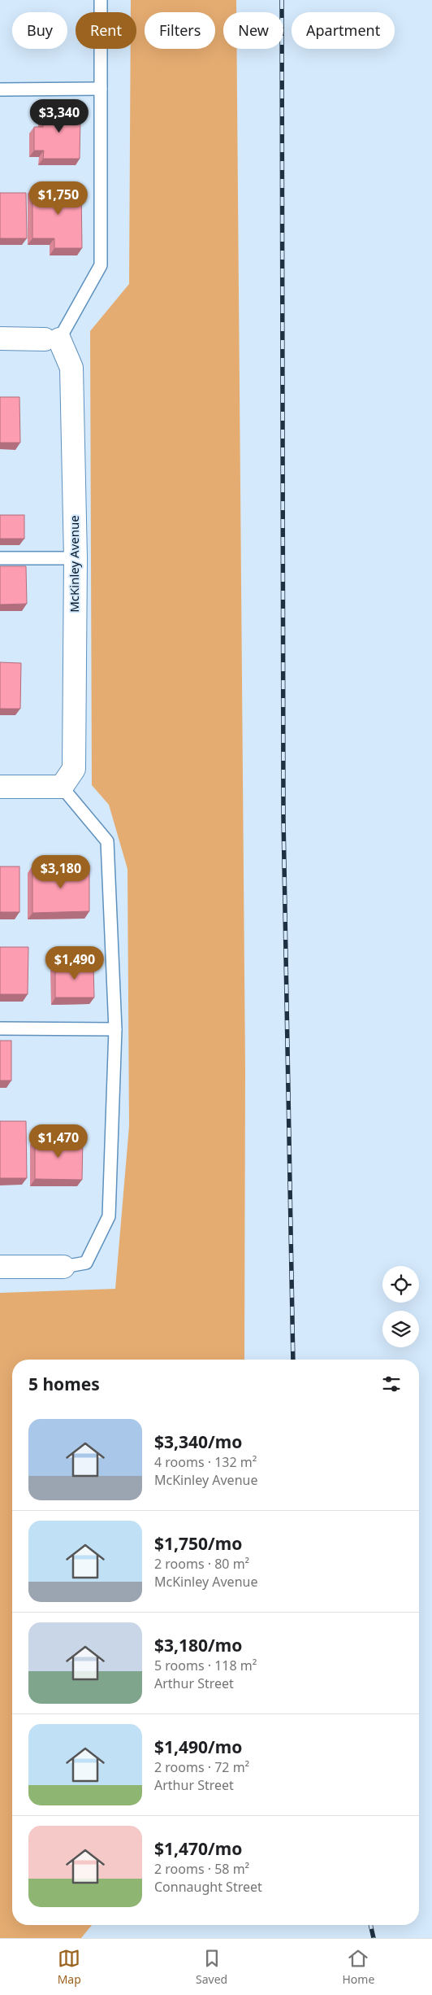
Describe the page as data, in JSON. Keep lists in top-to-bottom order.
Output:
{
  "streets": {
    "street": ["McKinley Avenue"]
  },
  "page": {
    "chip": [
      "Buy",
      "Rent",
      "Filters",
      "New",
      "Apartment"
    ],
    "price": [
      "$3,340",
      "$1,750",
      "$3,180",
      "$1,490",
      "$1,470"
    ],
    "heading": "5 homes",
    "list": [
      {
        "name": "$3,340/mo",
        "note": "4 rooms · 132 m² · McKinley Avenue"
      },
      {
        "name": "$1,750/mo",
        "note": "2 rooms · 80 m² · McKinley Avenue"
      },
      {
        "name": "$3,180/mo",
        "note": "5 rooms · 118 m² · Arthur Street"
      },
      {
        "name": "$1,490/mo",
        "note": "2 rooms · 72 m² · Arthur Street"
      },
      {
        "name": "$1,470/mo",
        "note": "2 rooms · 58 m² · Connaught Street"
      }
    ],
    "tabs": ["Map", "Saved", "Home"]
  }
}
